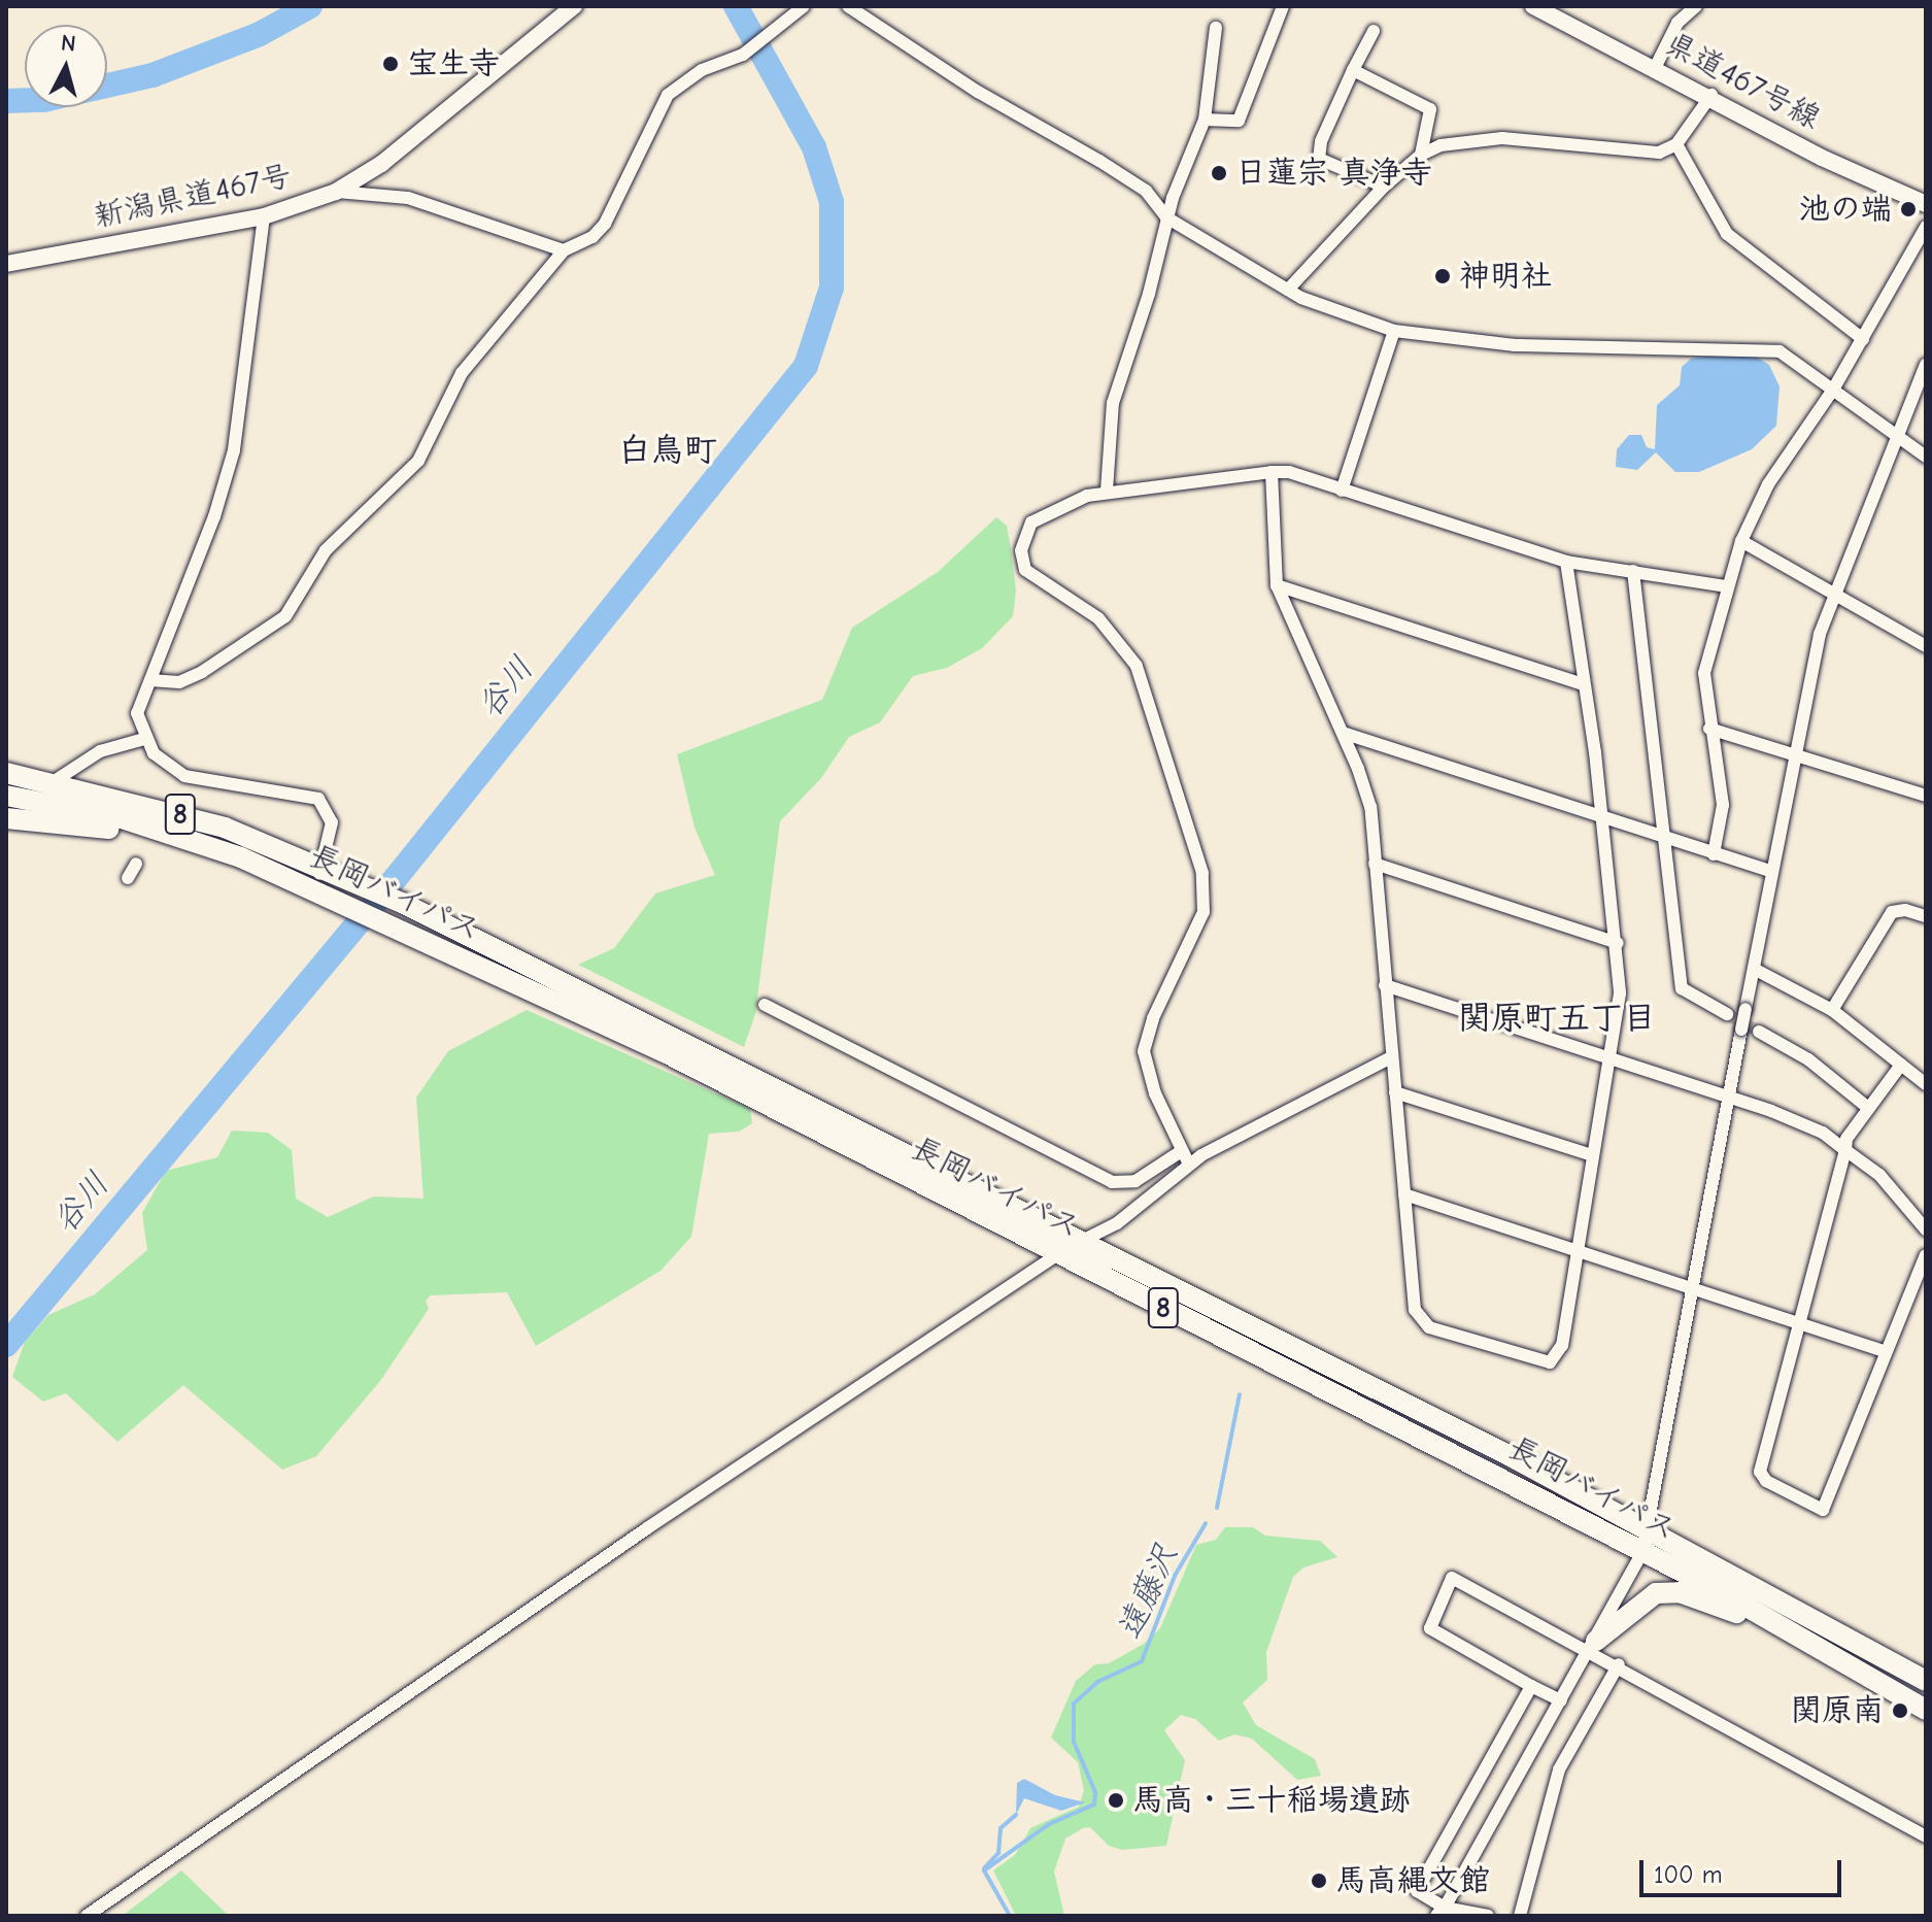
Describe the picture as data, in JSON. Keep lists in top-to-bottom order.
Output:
{
  "streets": {
    "highway": ["8", "長岡バイパス"],
    "main road": ["県道467号線", "新潟県道467号"]
  },
  "districts": ["白鳥町", "関原町五丁目"],
  "water": ["谷川", "遠藤沢"],
  "places": [
    "宝生寺",
    "日蓮宗 真浄寺",
    "池の端",
    "神明社",
    "関原南",
    "馬高・三十稲場遺跡",
    "馬高縄文館"
  ],
  "scale_bar": "100 m",
  "north": "top"
}
